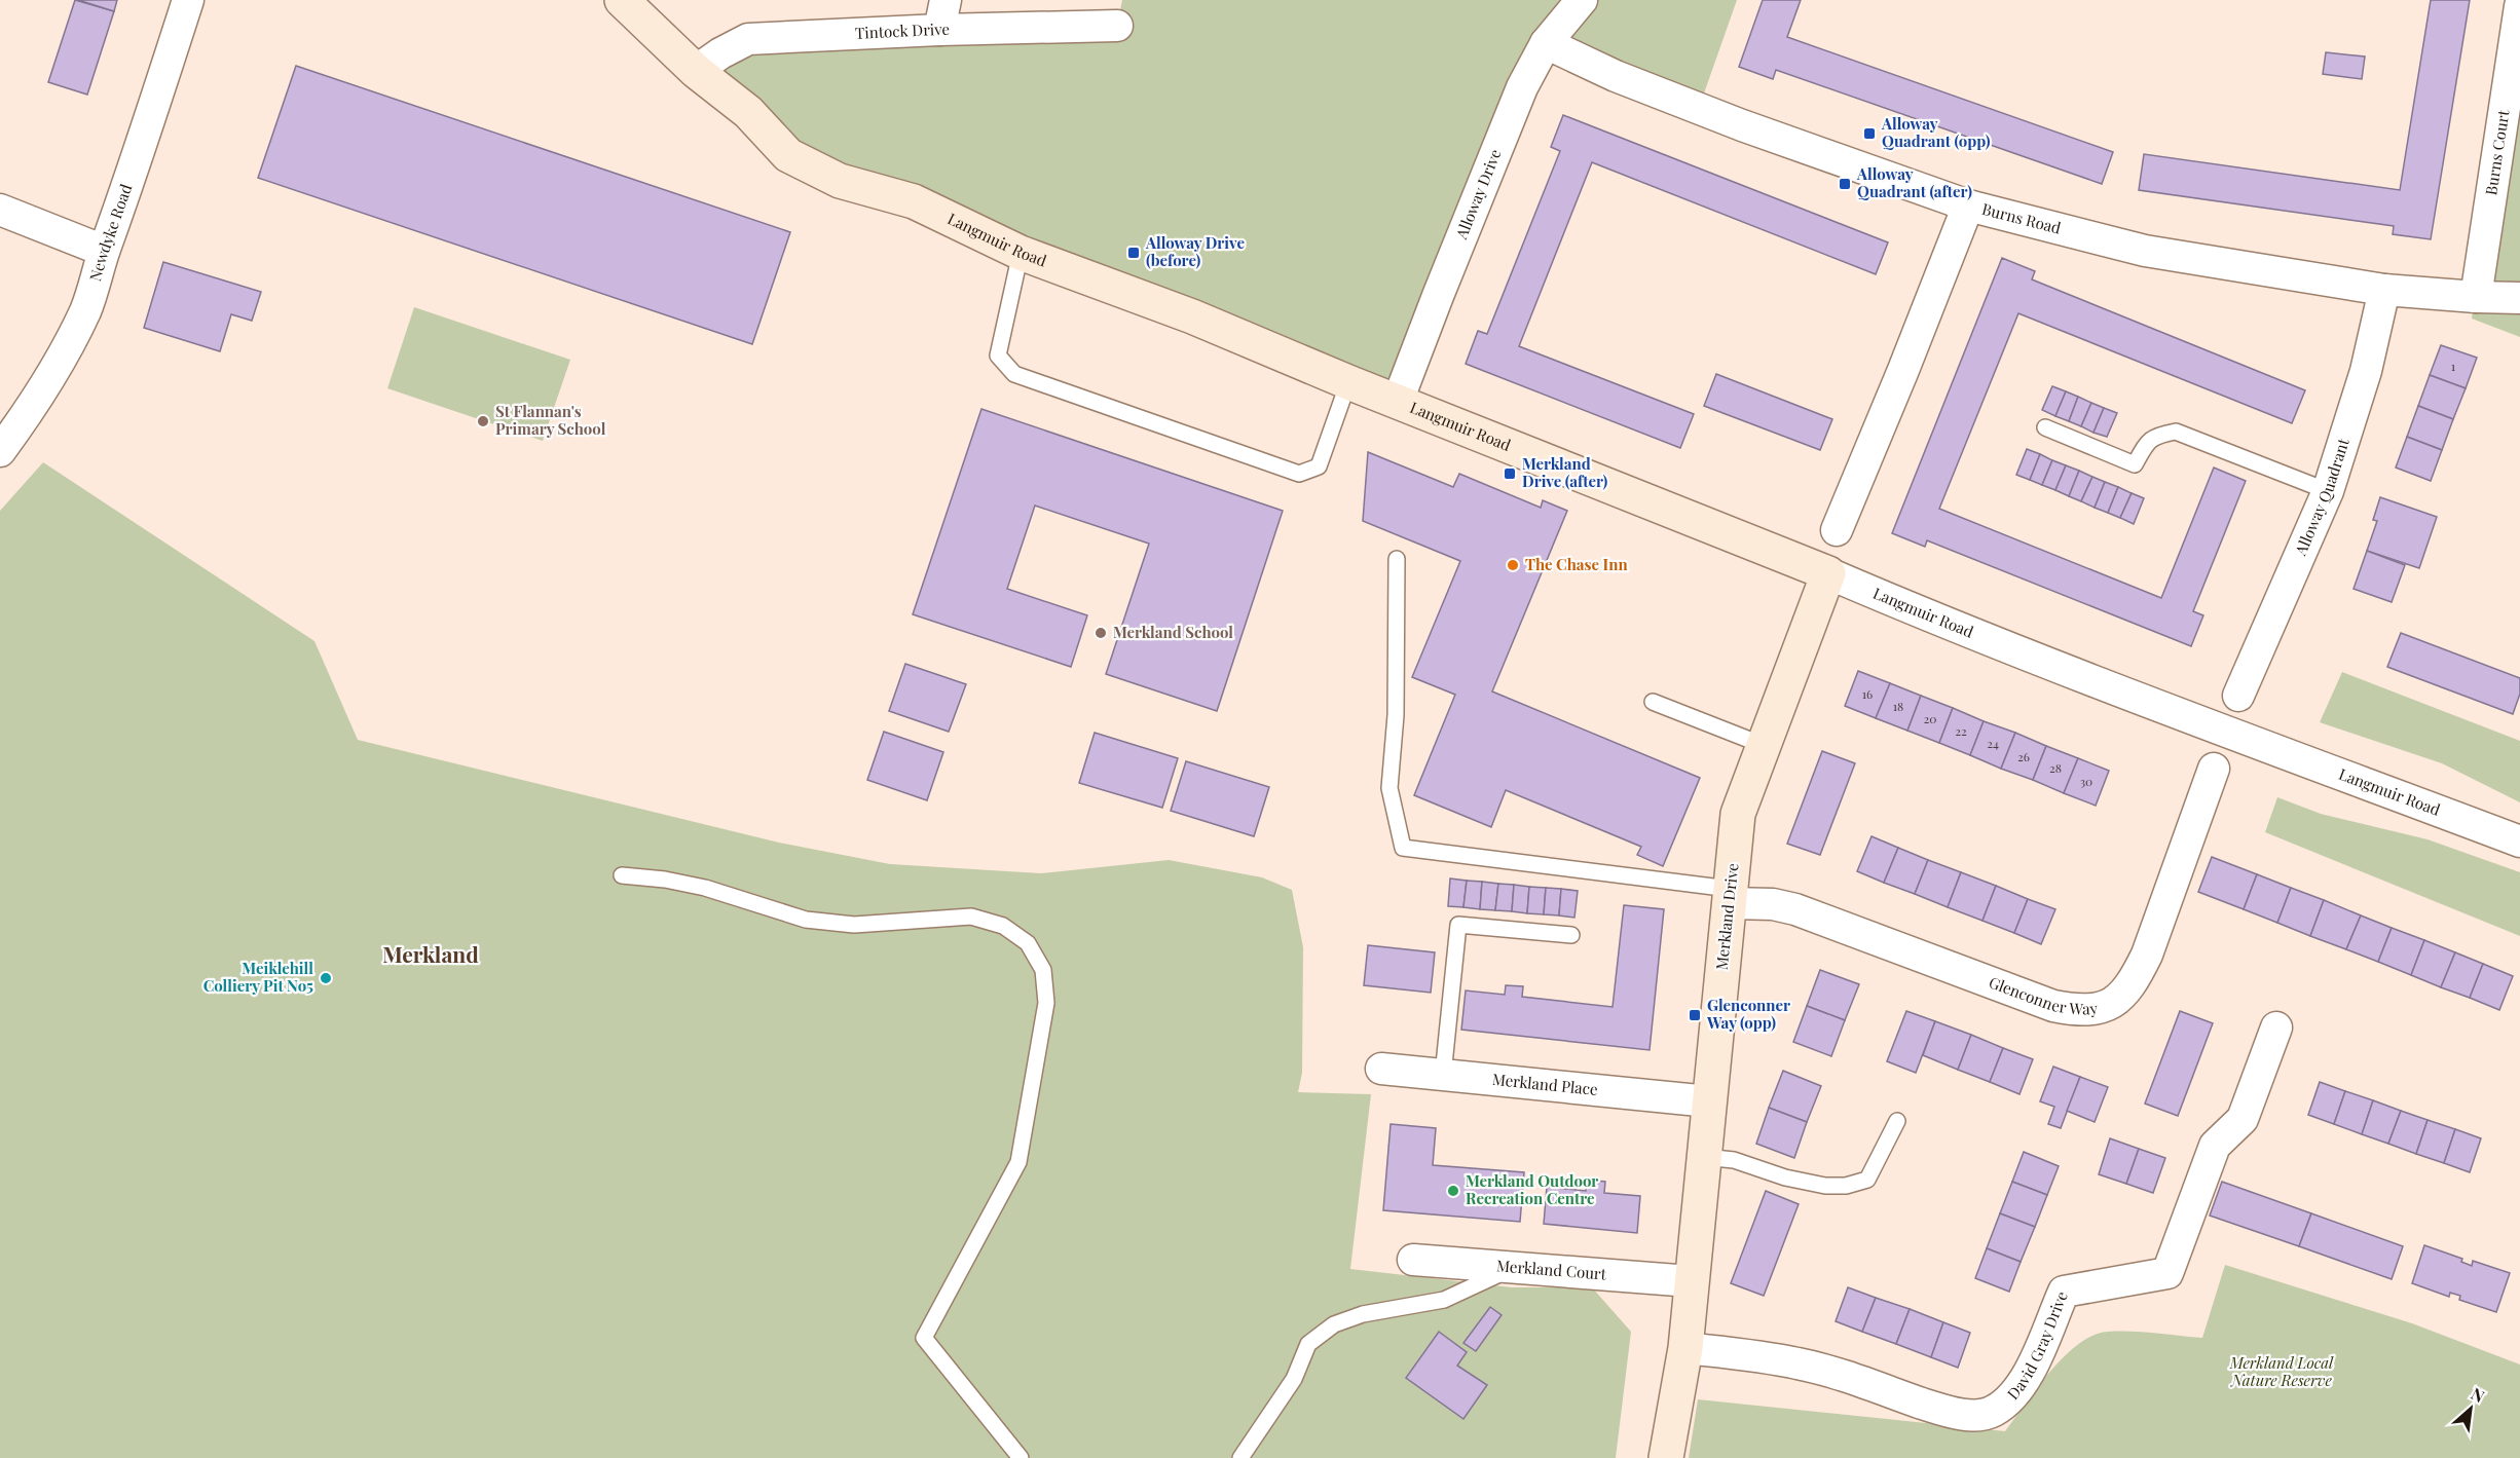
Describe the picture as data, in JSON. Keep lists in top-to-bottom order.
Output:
{
  "streets": {
    "street": [
      "Tintock Drive",
      "Burns Court",
      "Alloway Drive",
      "Burns Road",
      "Newdyke Road",
      "Langmuir Road",
      "Alloway Quadrant",
      "Merkland Drive",
      "Glenconner Way",
      "Merkland Place",
      "Merkland Court",
      "David Gray Drive"
    ]
  },
  "crossings": [
    ["Tintock Drive", "Langmuir Road"],
    ["Burns Court", "Burns Road"],
    ["Alloway Drive", "Burns Road"],
    ["Alloway Drive", "Langmuir Road"],
    ["Burns Road", "Alloway Quadrant"],
    ["Langmuir Road", "Merkland Drive"],
    ["Merkland Drive", "Glenconner Way"],
    ["Merkland Drive", "Merkland Place"],
    ["Merkland Drive", "Merkland Court"],
    ["Merkland Drive", "David Gray Drive"]
  ],
  "districts": ["Merkland"],
  "parks": ["Merkland Local Nature Reserve"],
  "places": {
    "transit": [
      "Alloway Quadrant (opp)",
      "Alloway Quadrant (after)",
      "Alloway Drive (before)",
      "Merkland Drive (after)",
      "Glenconner Way (opp)"
    ],
    "other": [
      "St Flannan's Primary School",
      "The Chase Inn",
      "Merkland School",
      "Meiklehill Colliery Pit No5",
      "Merkland Outdoor Recreation Centre"
    ]
  },
  "house_numbers": [
    "1",
    "16",
    "18",
    "20",
    "22",
    "24",
    "26",
    "28",
    "30"
  ],
  "north": "top right"
}
